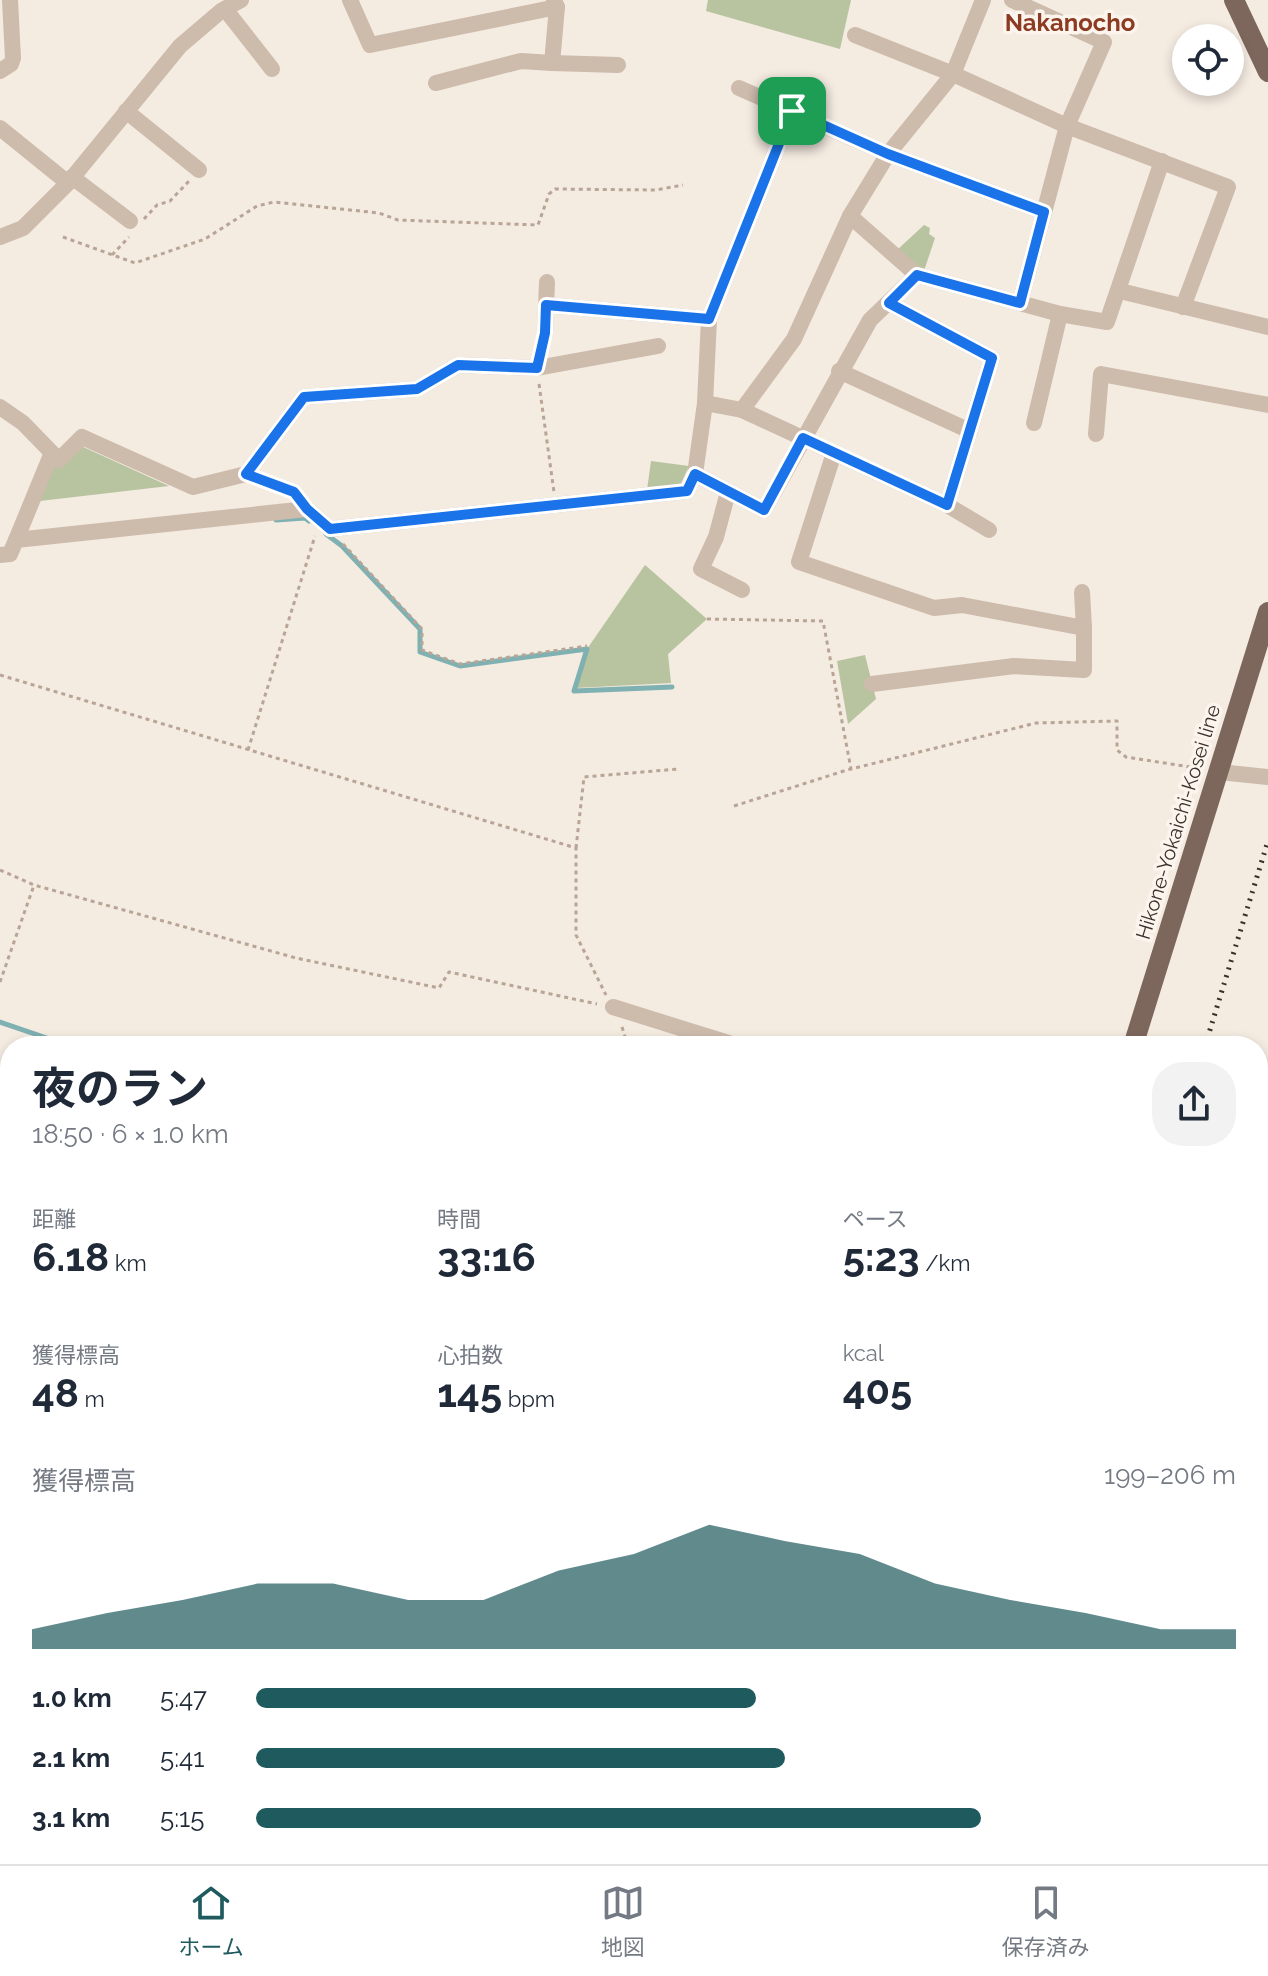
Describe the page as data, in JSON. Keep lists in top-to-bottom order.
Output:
{
  "streets": {
    "main road": ["Hikone-Yokaichi-Kosei line"]
  },
  "districts": ["Nakanocho"],
  "page": {
    "heading": ["夜のラン", "18:50 · 6 × 1.0 km"],
    "stats": [
      ["距離", "6.18 km"],
      ["時間", "33:16"],
      ["ペース", "5:23 /km"],
      ["獲得標高", "48 m"],
      ["心拍数", "145 bpm"],
      ["kcal", "405"]
    ],
    "chart": ["獲得標高", "199–206 m"],
    "list": [
      {
        "name": "1.0 km",
        "note": "5:47"
      },
      {
        "name": "2.1 km",
        "note": "5:41"
      },
      {
        "name": "3.1 km",
        "note": "5:15"
      }
    ],
    "tabs": ["ホーム", "地図", "保存済み"]
  }
}
